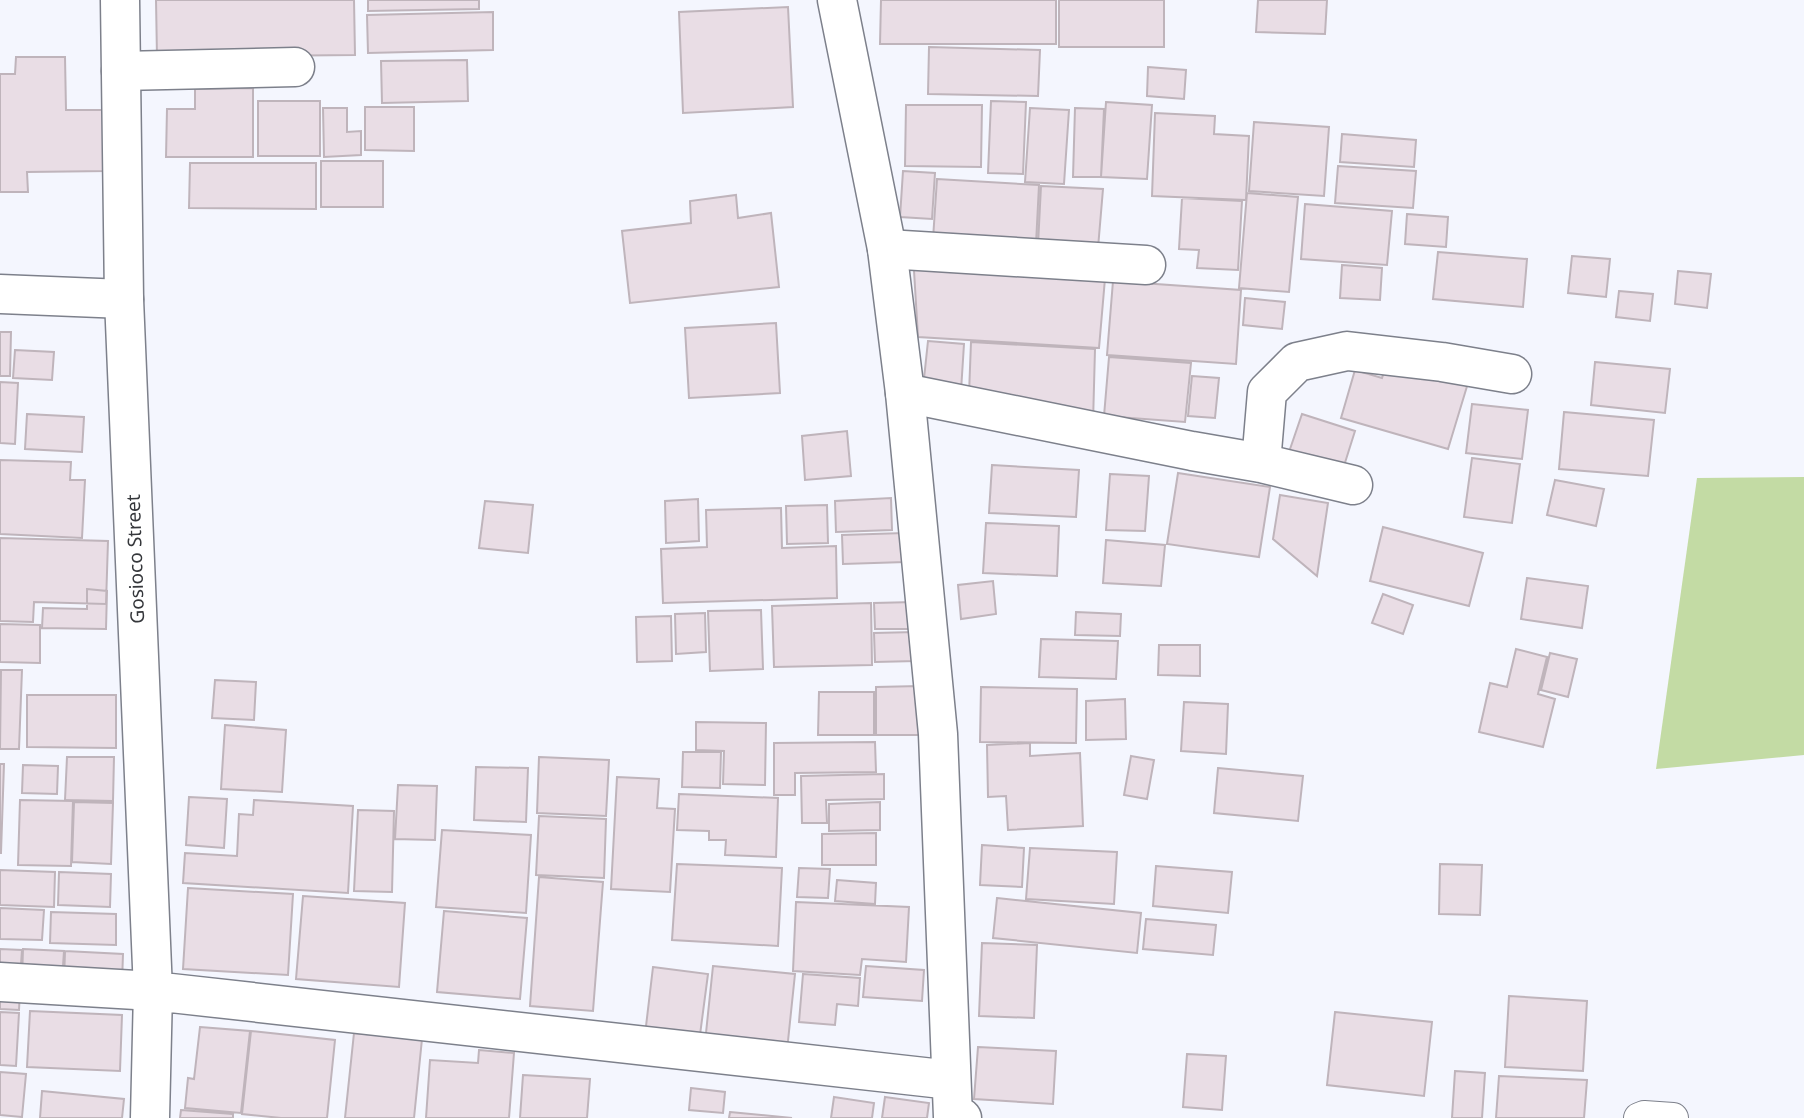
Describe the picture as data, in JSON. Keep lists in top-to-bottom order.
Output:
{
  "streets": {
    "street": ["Gosioco Street"]
  }
}
